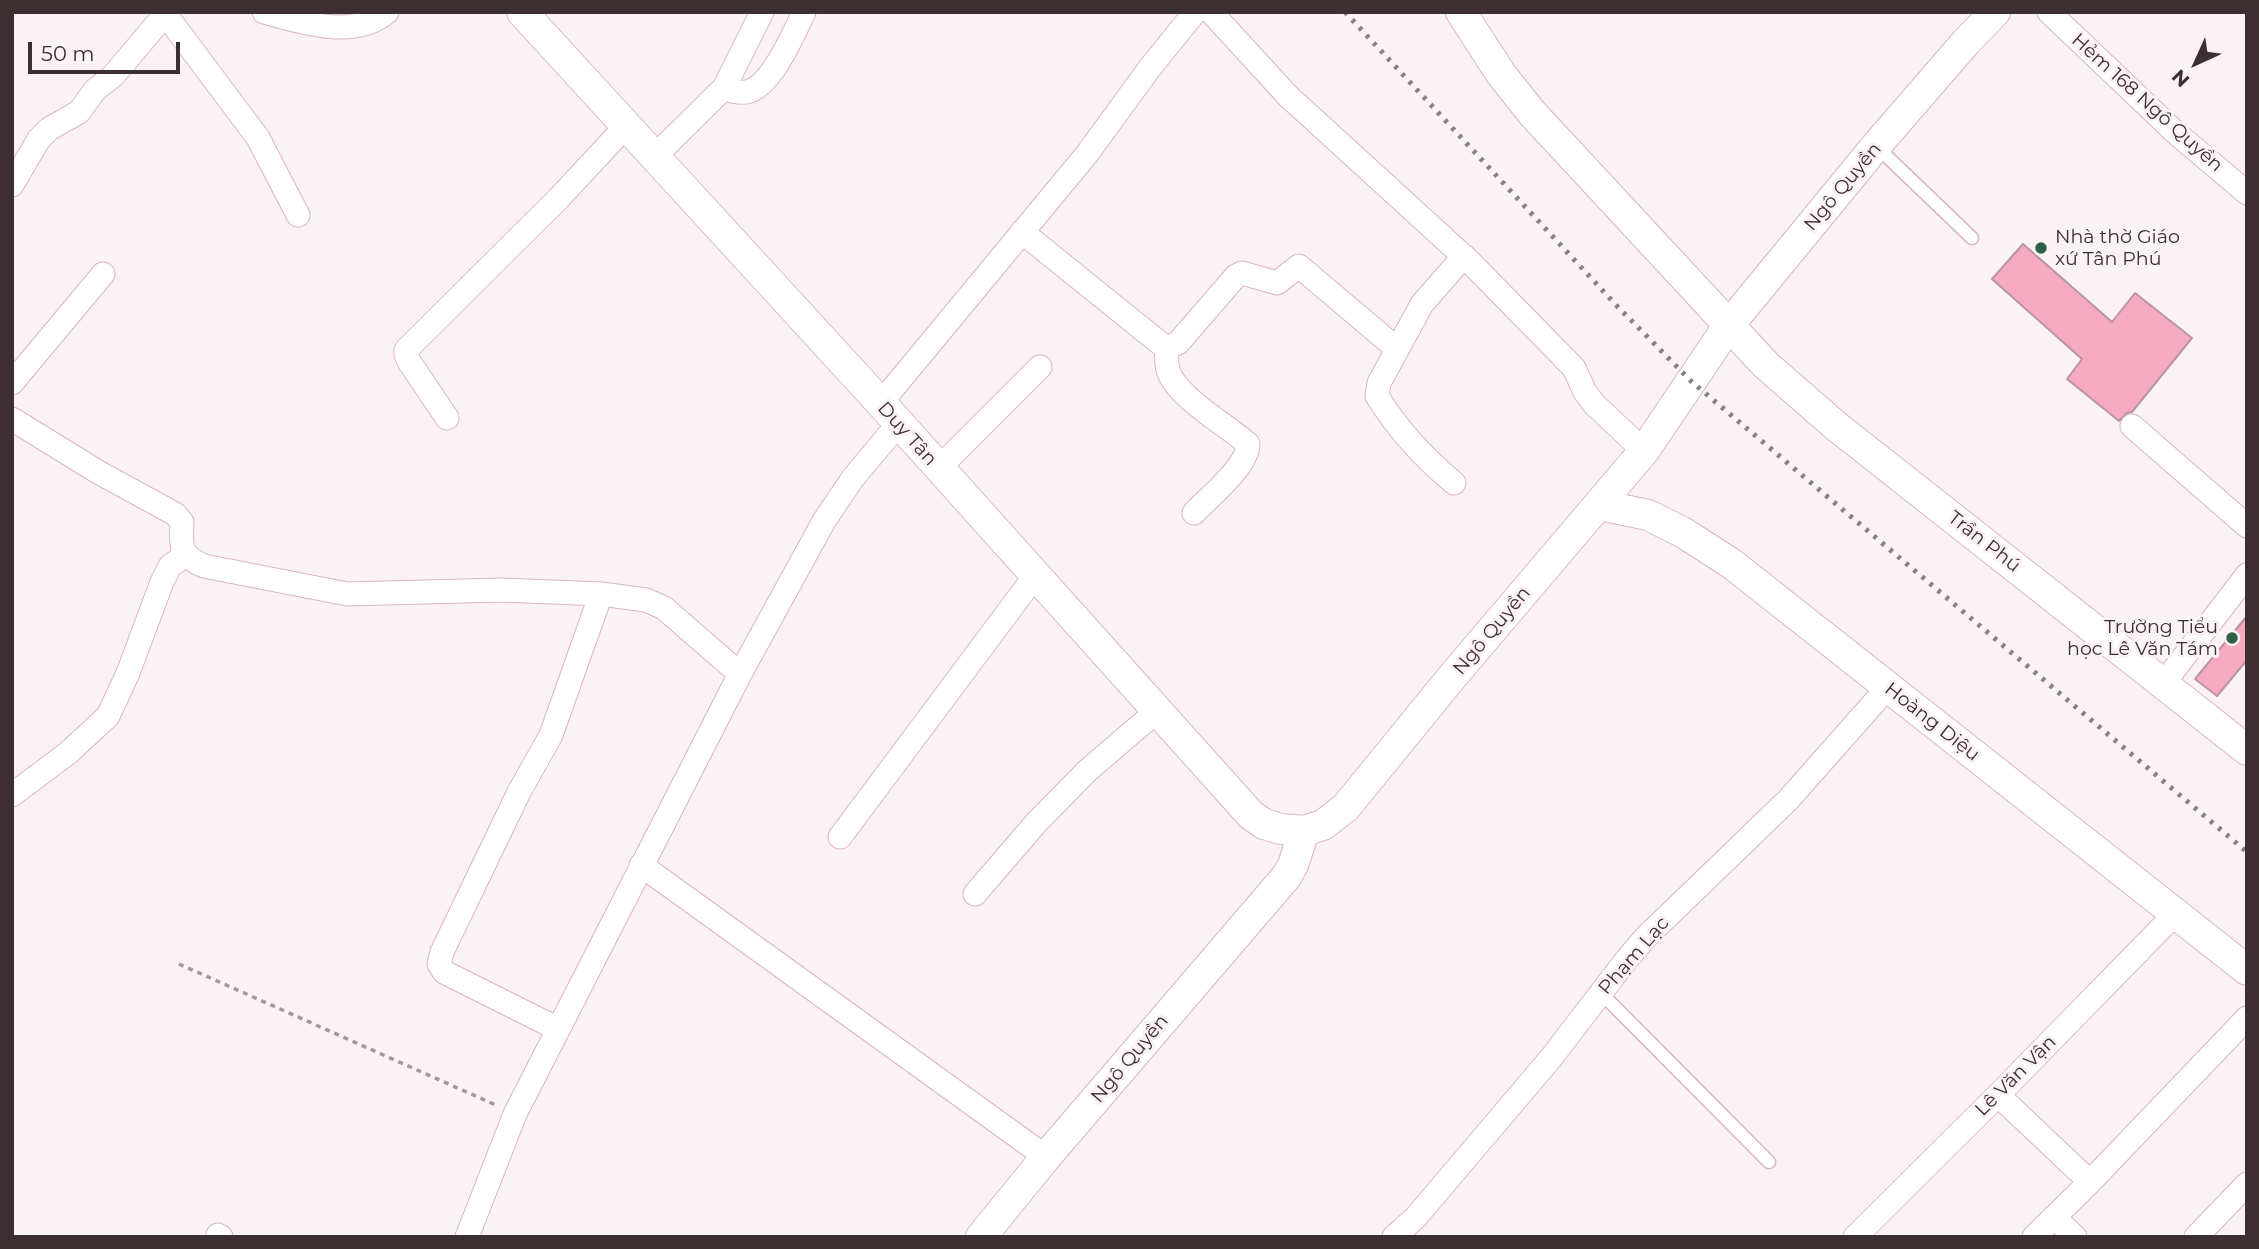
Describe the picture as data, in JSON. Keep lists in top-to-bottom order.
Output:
{
  "streets": {
    "street": [
      "Hẻm 168 Ngô Quyền",
      "Ngô Quyền",
      "Duy Tân",
      "Trần Phú",
      "Hoàng Diệu",
      "Phạm Lạc",
      "Lê Văn Vận"
    ]
  },
  "crossings": [
    ["Ngô Quyền", "Duy Tân"],
    ["Ngô Quyền", "Trần Phú"],
    ["Ngô Quyền", "Hoàng Diệu"],
    ["Hoàng Diệu", "Phạm Lạc"],
    ["Hoàng Diệu", "Lê Văn Vận"]
  ],
  "places": ["Nhà thờ Giáo xứ Tân Phú", "Trường Tiểu học Lê Văn Tám"],
  "scale_bar": "50 m",
  "north": "bottom left"
}
